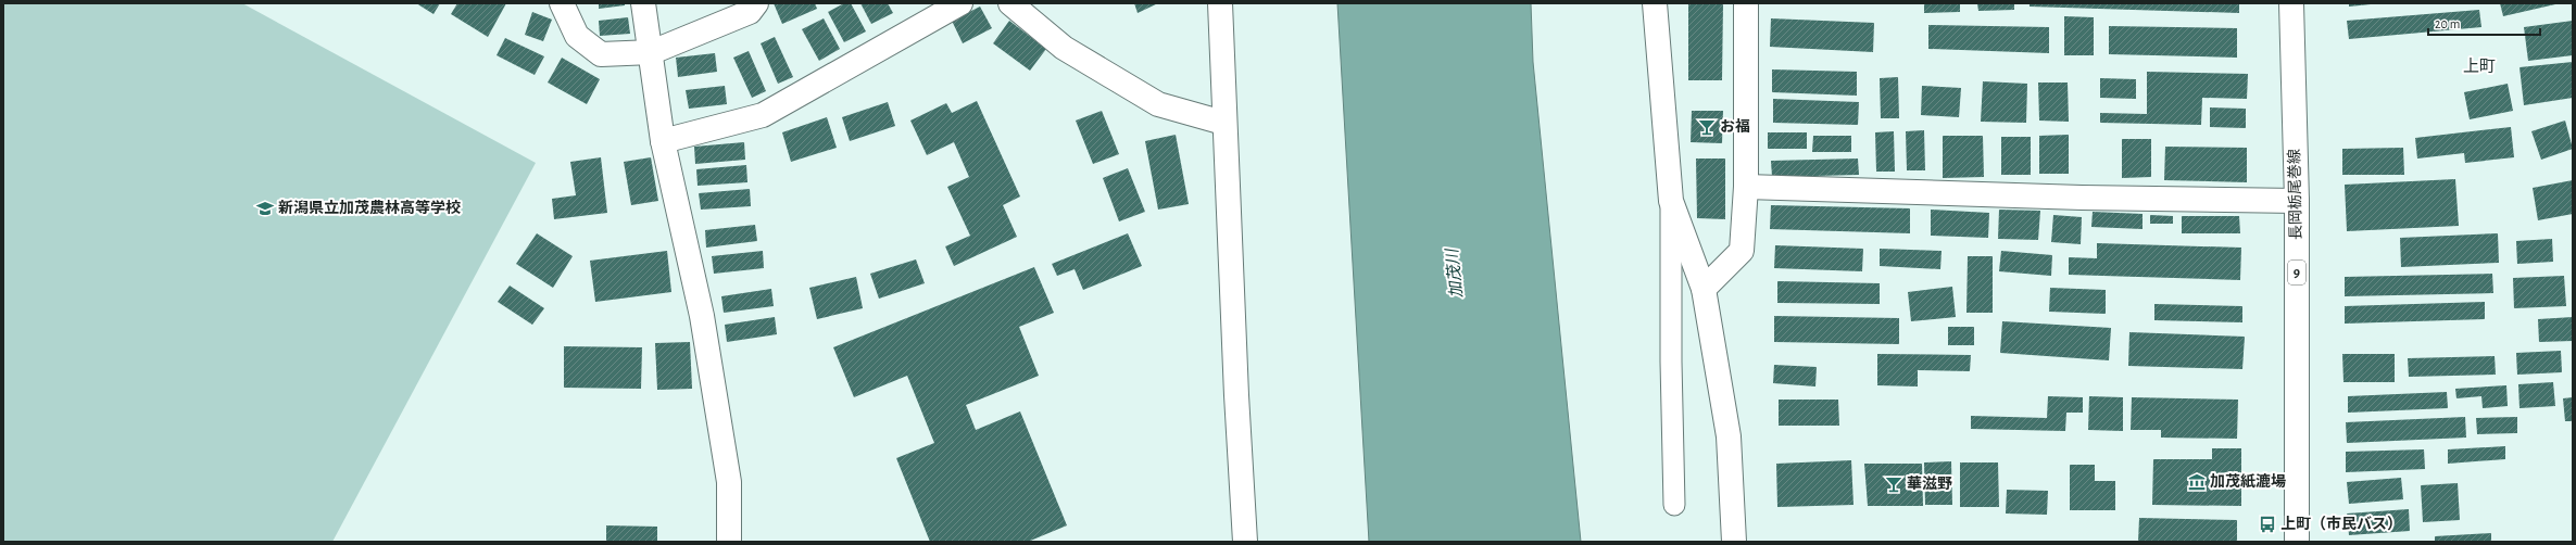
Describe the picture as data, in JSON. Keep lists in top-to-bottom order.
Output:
{
  "streets": {
    "street": ["長岡栃尾巻線", "9"]
  },
  "districts": ["上町"],
  "water": ["加茂川"],
  "places": {
    "bar": ["お福", "華滋野"],
    "school or university": ["新潟県立加茂農林高等学校"],
    "museum": ["加茂紙漉場"],
    "bus stop": ["上町（市民バス）"]
  },
  "scale_bar": "20 m"
}
